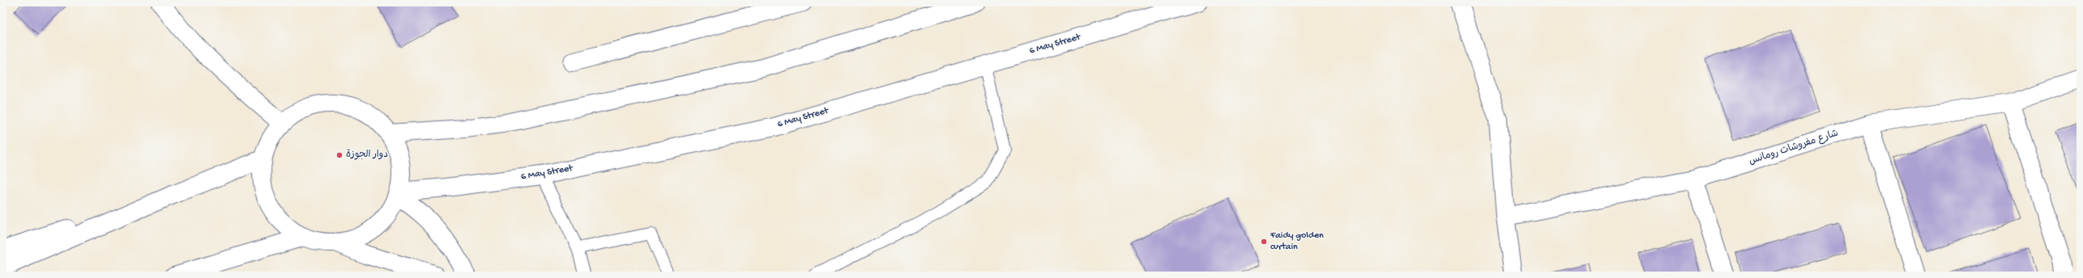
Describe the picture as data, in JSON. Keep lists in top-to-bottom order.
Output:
{
  "streets": {
    "main road": ["6 May Street", "شارع مفروشات رومانس"]
  },
  "places": ["دوار الجوزة", "Faidy golden curtain"]
}
